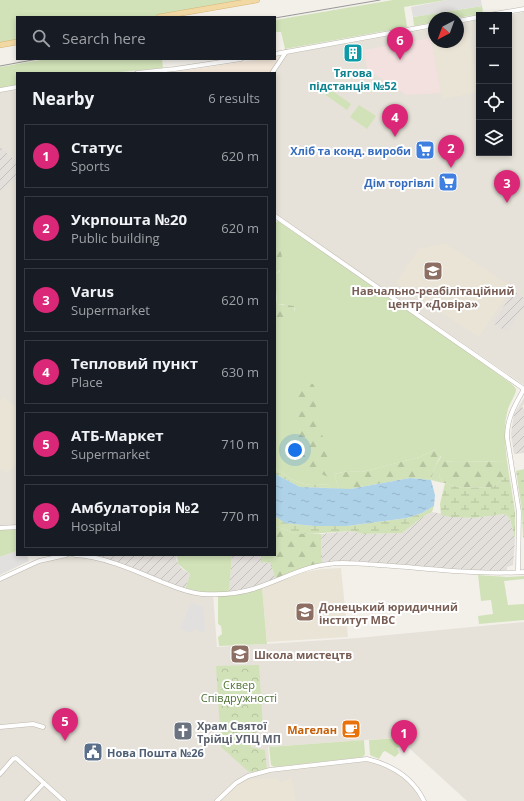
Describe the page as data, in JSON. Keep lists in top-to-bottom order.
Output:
{
  "parks": ["Сквер Співдружності"],
  "places": {
    "building": ["Тягова підстанція №52"],
    "supermarket": ["Хліб та конд. вироби", "Дiм торгiвлi"],
    "school or university": ["Навчально-реабілітаційний центр «Довіра»", "Донецький юридичний інститут МВС", "Школа мистецтв"],
    "cafe": ["Магелан"],
    "church": ["Храм Святої Трійці УПЦ МП"],
    "public building": ["Нова Пошта №26"]
  },
  "north": "bottom left",
  "page": {
    "map_buttons": ["+", "−"],
    "search": "Search here",
    "pins": [
      "6",
      "4",
      "2",
      "3",
      "5",
      "1"
    ],
    "heading": ["Nearby", "6 results"],
    "list": [
      {
        "mark": "1",
        "name": "Статус",
        "note": "Sports",
        "value": "620 m"
      },
      {
        "mark": "2",
        "name": "Укрпошта №20",
        "note": "Public building",
        "value": "620 m"
      },
      {
        "mark": "3",
        "name": "Varus",
        "note": "Supermarket",
        "value": "620 m"
      },
      {
        "mark": "4",
        "name": "Тепловий пункт",
        "note": "Place",
        "value": "630 m"
      },
      {
        "mark": "5",
        "name": "АТБ-Маркет",
        "note": "Supermarket",
        "value": "710 m"
      },
      {
        "mark": "6",
        "name": "Амбулаторія №2",
        "note": "Hospital",
        "value": "770 m"
      }
    ]
  }
}
